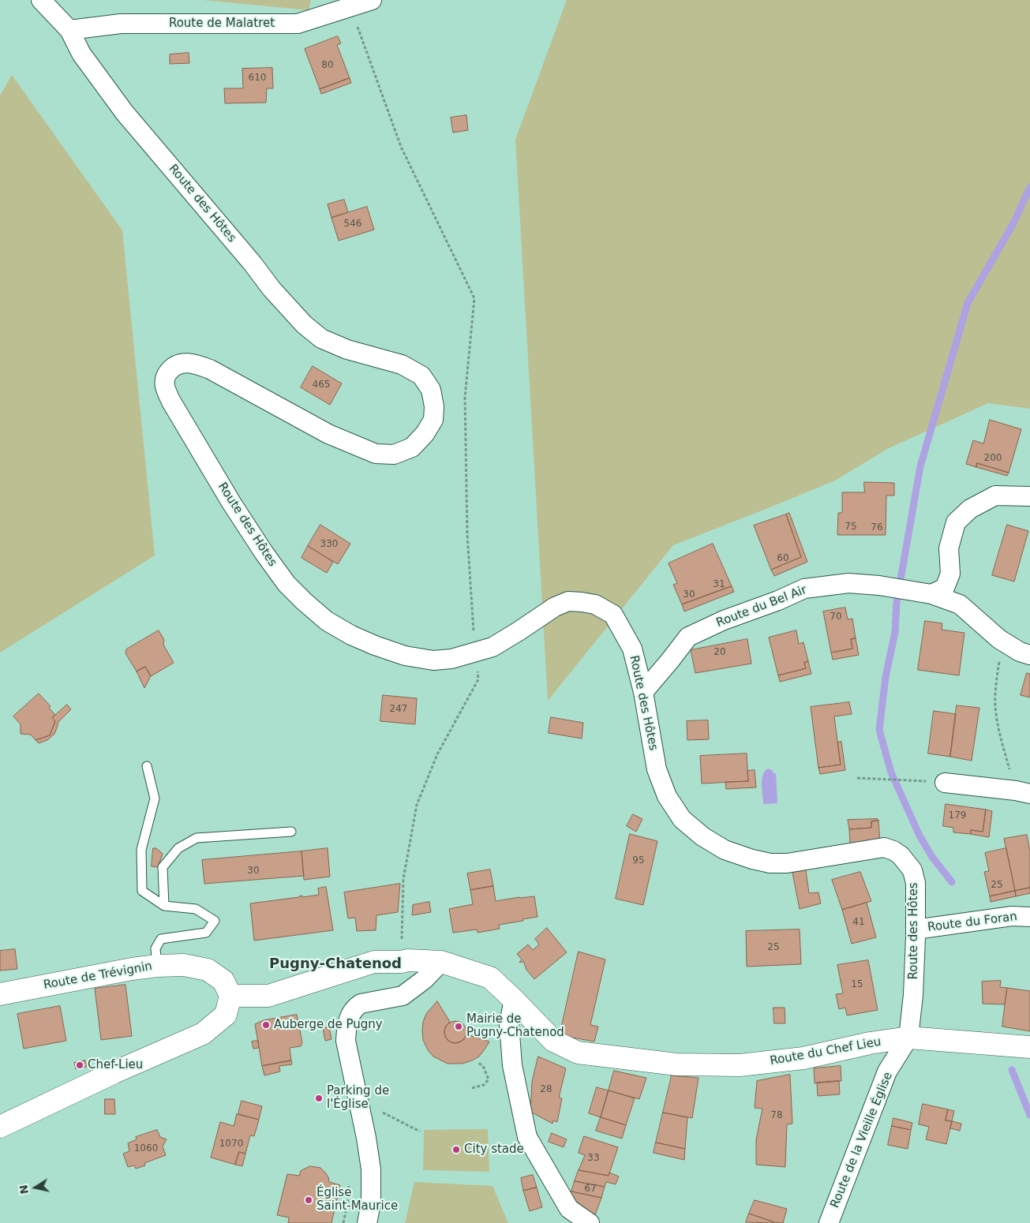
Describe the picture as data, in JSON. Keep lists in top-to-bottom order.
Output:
{
  "streets": {
    "street": [
      "Route de Malatret",
      "Route des Hôtes",
      "Route du Bel Air",
      "Route du Foran",
      "Route de Trévignin",
      "Route du Chef Lieu",
      "Route de la Vieille Église"
    ]
  },
  "crossings": [
    ["Route de Malatret", "Route des Hôtes"],
    ["Route des Hôtes", "Route du Bel Air"],
    ["Route des Hôtes", "Route du Foran"],
    ["Route des Hôtes", "Route du Chef Lieu"],
    ["Route des Hôtes", "Route de la Vieille Église"],
    ["Route du Chef Lieu", "Route de la Vieille Église"]
  ],
  "districts": ["Pugny-Chatenod"],
  "places": [
    "Auberge de Pugny",
    "Mairie de Pugny-Chatenod",
    "Chef-Lieu",
    "Parking de l'Église",
    "City stade",
    "Église Saint-Maurice"
  ],
  "house_numbers": [
    "80",
    "610",
    "546",
    "465",
    "200",
    "75",
    "76",
    "330",
    "60",
    "31",
    "30",
    "70",
    "20",
    "247",
    "179",
    "95",
    "30",
    "25",
    "41",
    "25",
    "15",
    "28",
    "78",
    "1070",
    "1060",
    "33",
    "67"
  ],
  "north": "left"
}
